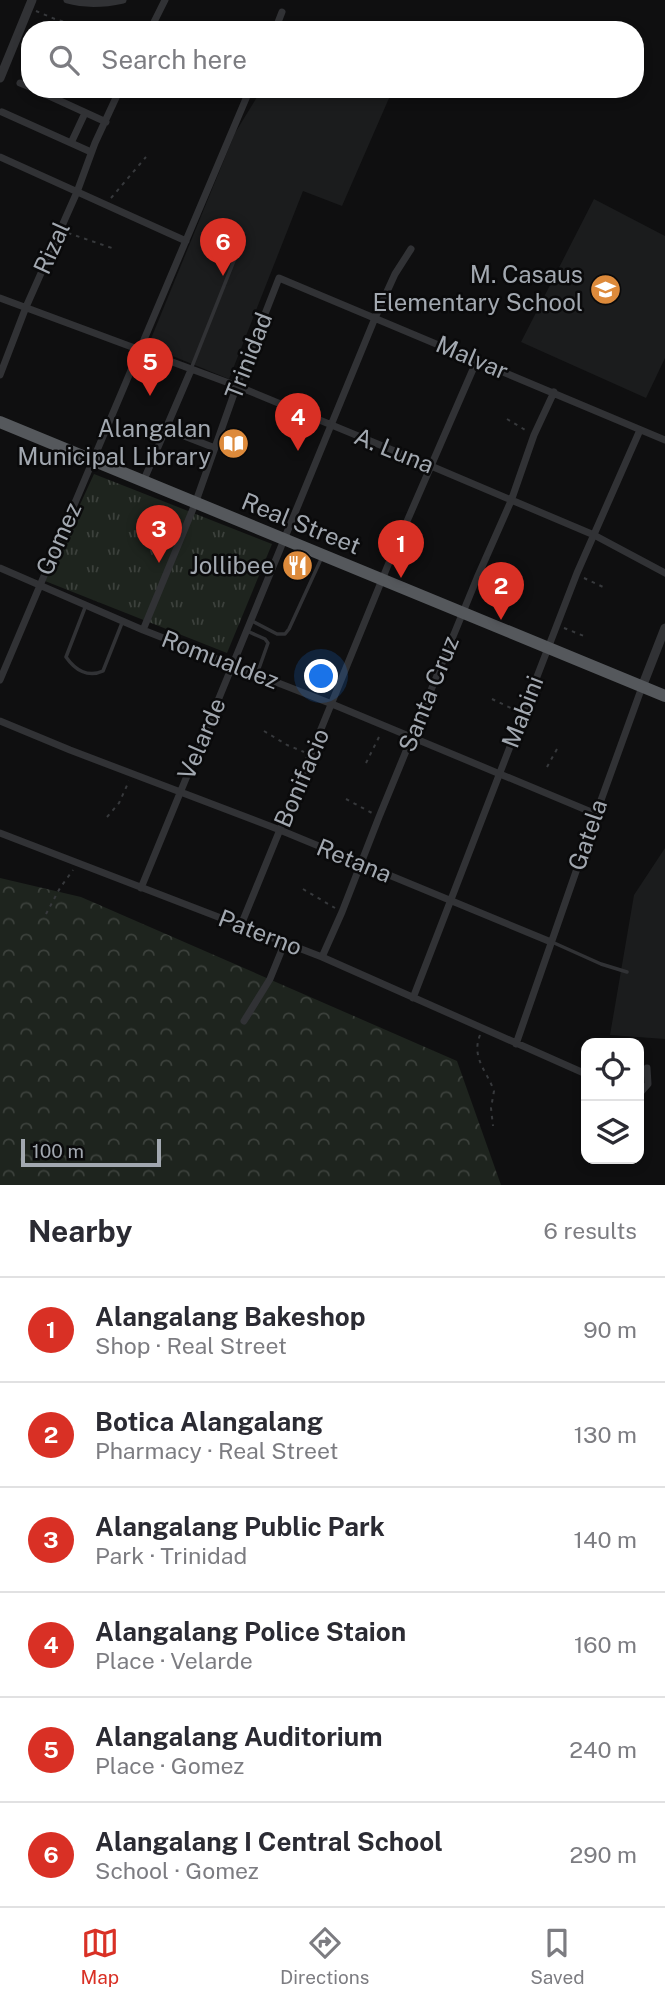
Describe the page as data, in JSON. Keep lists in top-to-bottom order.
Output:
{
  "streets": {
    "highway": ["Real Street"],
    "street": [
      "Rizal",
      "Trinidad",
      "Malvar",
      "A. Luna",
      "Gomez",
      "Romualdez",
      "Santa Cruz",
      "Mabini",
      "Velarde",
      "Bonifacio",
      "Gatela",
      "Retana",
      "Paterno"
    ]
  },
  "crossings": [
    ["Rizal", "A. Luna"],
    ["Trinidad", "Malvar"],
    ["Trinidad", "A. Luna"],
    ["Trinidad", "Real Street"],
    ["Trinidad", "Romualdez"],
    ["Malvar", "Santa Cruz"],
    ["Malvar", "Mabini"],
    ["Malvar", "Velarde"],
    ["Malvar", "Bonifacio"],
    ["A. Luna", "Gomez"],
    ["A. Luna", "Santa Cruz"],
    ["A. Luna", "Mabini"],
    ["A. Luna", "Velarde"],
    ["A. Luna", "Bonifacio"],
    ["Real Street", "Gomez"],
    ["Real Street", "Santa Cruz"],
    ["Real Street", "Mabini"],
    ["Real Street", "Velarde"],
    ["Real Street", "Bonifacio"],
    ["Real Street", "Gatela"],
    ["Gomez", "Romualdez"],
    ["Romualdez", "Santa Cruz"],
    ["Romualdez", "Mabini"],
    ["Romualdez", "Velarde"],
    ["Romualdez", "Bonifacio"],
    ["Romualdez", "Gatela"],
    ["Santa Cruz", "Retana"],
    ["Santa Cruz", "Paterno"],
    ["Mabini", "Retana"],
    ["Mabini", "Paterno"],
    ["Velarde", "Retana"],
    ["Velarde", "Paterno"],
    ["Bonifacio", "Retana"],
    ["Bonifacio", "Paterno"],
    ["Gatela", "Retana"],
    ["Gatela", "Paterno"]
  ],
  "places": {
    "school or university": ["M. Casaus Elementary School"],
    "library": ["Alangalan Municipal Library"],
    "restaurant": ["Jollibee"]
  },
  "scale_bar": "100 m",
  "page": {
    "search": "Search here",
    "pins": [
      "6",
      "5",
      "4",
      "3",
      "1",
      "2"
    ],
    "scale": "100 m",
    "heading": ["Nearby", "6 results"],
    "list": [
      {
        "mark": "1",
        "name": "Alangalang Bakeshop",
        "note": "Shop · Real Street",
        "value": "90 m"
      },
      {
        "mark": "2",
        "name": "Botica Alangalang",
        "note": "Pharmacy · Real Street",
        "value": "130 m"
      },
      {
        "mark": "3",
        "name": "Alangalang Public Park",
        "note": "Park · Trinidad",
        "value": "140 m"
      },
      {
        "mark": "4",
        "name": "Alangalang Police Staion",
        "note": "Place · Velarde",
        "value": "160 m"
      },
      {
        "mark": "5",
        "name": "Alangalang Auditorium",
        "note": "Place · Gomez",
        "value": "240 m"
      },
      {
        "mark": "6",
        "name": "Alangalang I Central School",
        "note": "School · Gomez",
        "value": "290 m"
      }
    ],
    "nav": ["Map", "Directions", "Saved"]
  }
}
